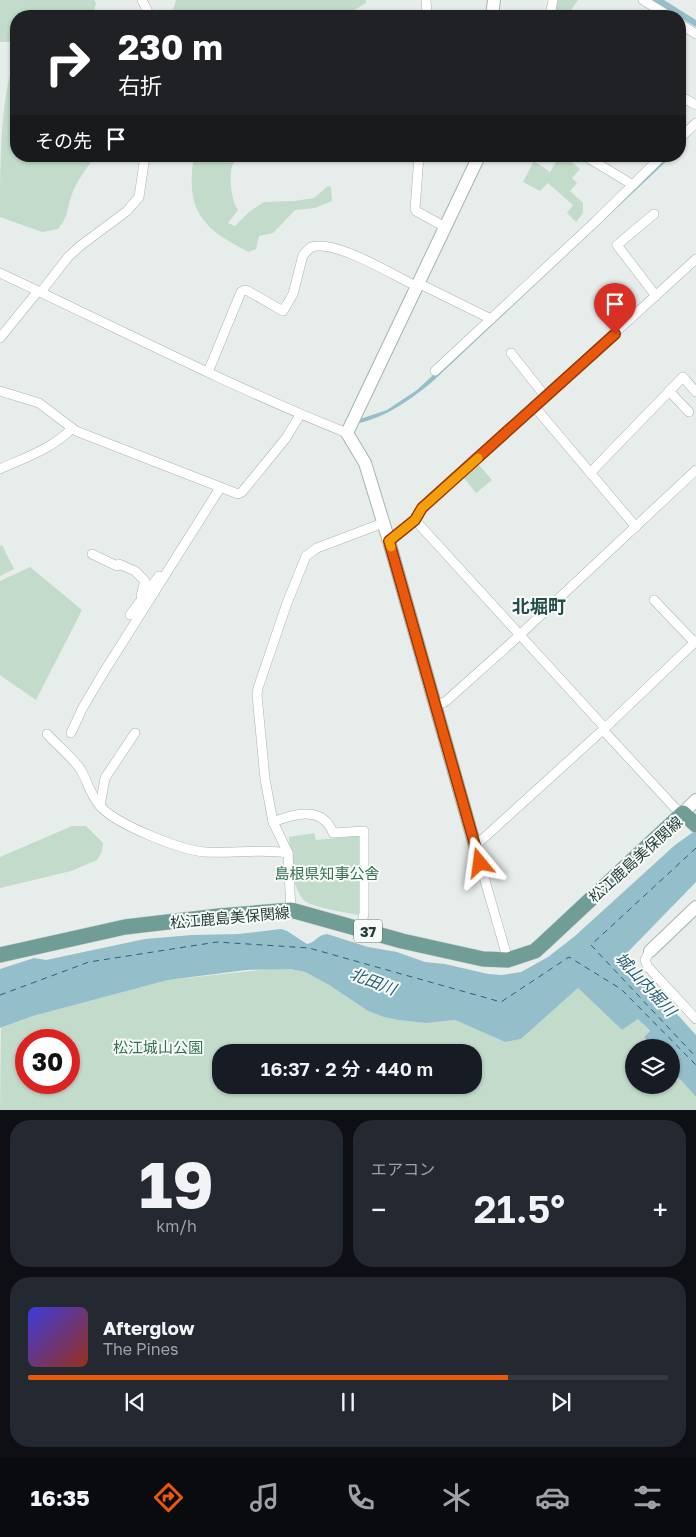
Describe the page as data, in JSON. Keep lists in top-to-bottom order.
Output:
{
  "streets": {
    "main road": ["松江鹿島美保関線", "37"]
  },
  "districts": ["北堀町"],
  "water": ["北田川", "城山内堀川"],
  "parks": ["島根県知事公舎", "松江城山公園"],
  "page": {
    "turn": ["230 m", "右折"],
    "then": "その先",
    "limit": "30",
    "trip": "16:37 · 2 分 · 440 m",
    "tile": [
      ["19", "km/h"],
      "エアコン"
    ],
    "heat": ["−", "21.5°", "+"],
    "song": ["Afterglow", "The Pines"],
    "tabs": "16:35"
  }
}
